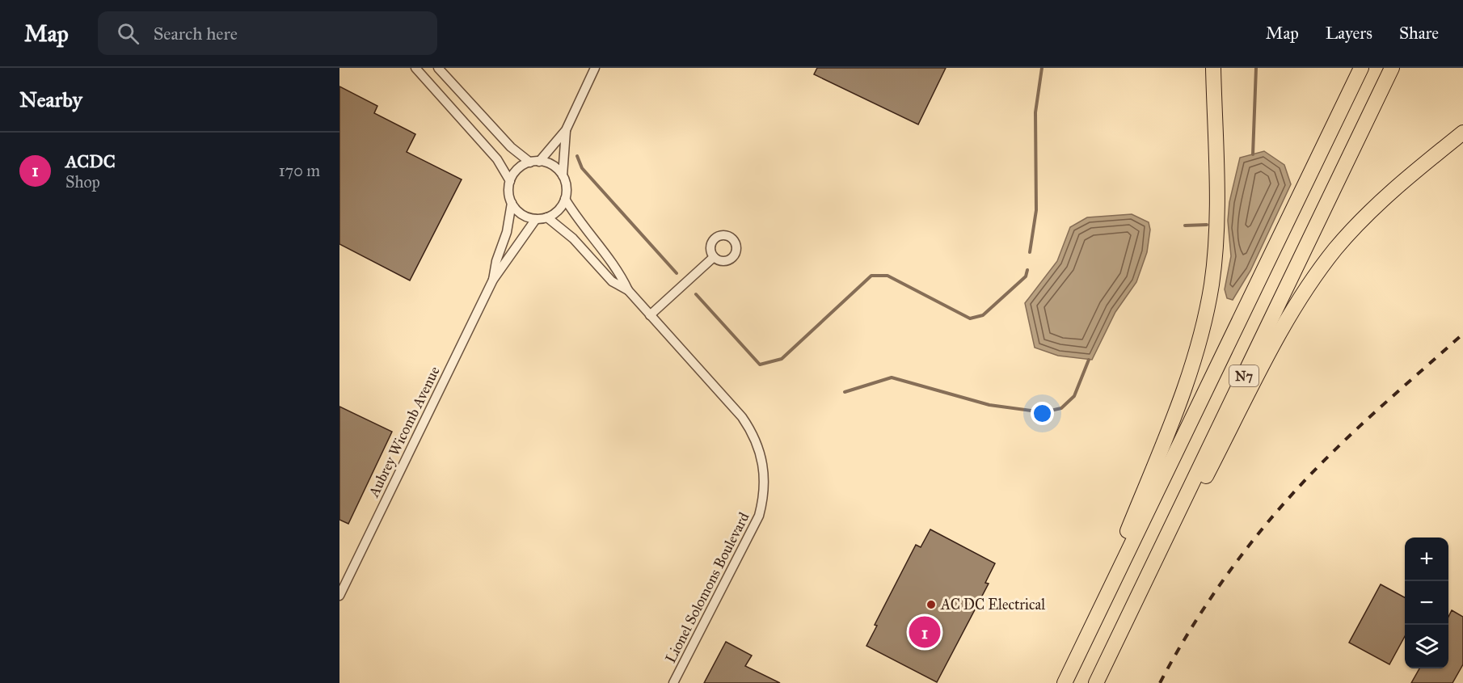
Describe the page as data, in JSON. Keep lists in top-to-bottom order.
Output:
{
  "streets": {
    "highway": ["N7"],
    "street": ["Aubrey Wicomb Avenue", "Lionel Solomons Boulevard"]
  },
  "crossings": [
    ["Aubrey Wicomb Avenue", "Lionel Solomons Boulevard"]
  ],
  "places": ["AC DC Electrical"],
  "page": {
    "header": "Map",
    "search": "Search here",
    "nav": ["Map", "Layers", "Share"],
    "heading": "Nearby",
    "list": [
      {
        "mark": "1",
        "name": "ACDC",
        "note": "Shop",
        "value": "170 m"
      }
    ],
    "map_buttons": ["+", "−"],
    "pins": "1"
  }
}
